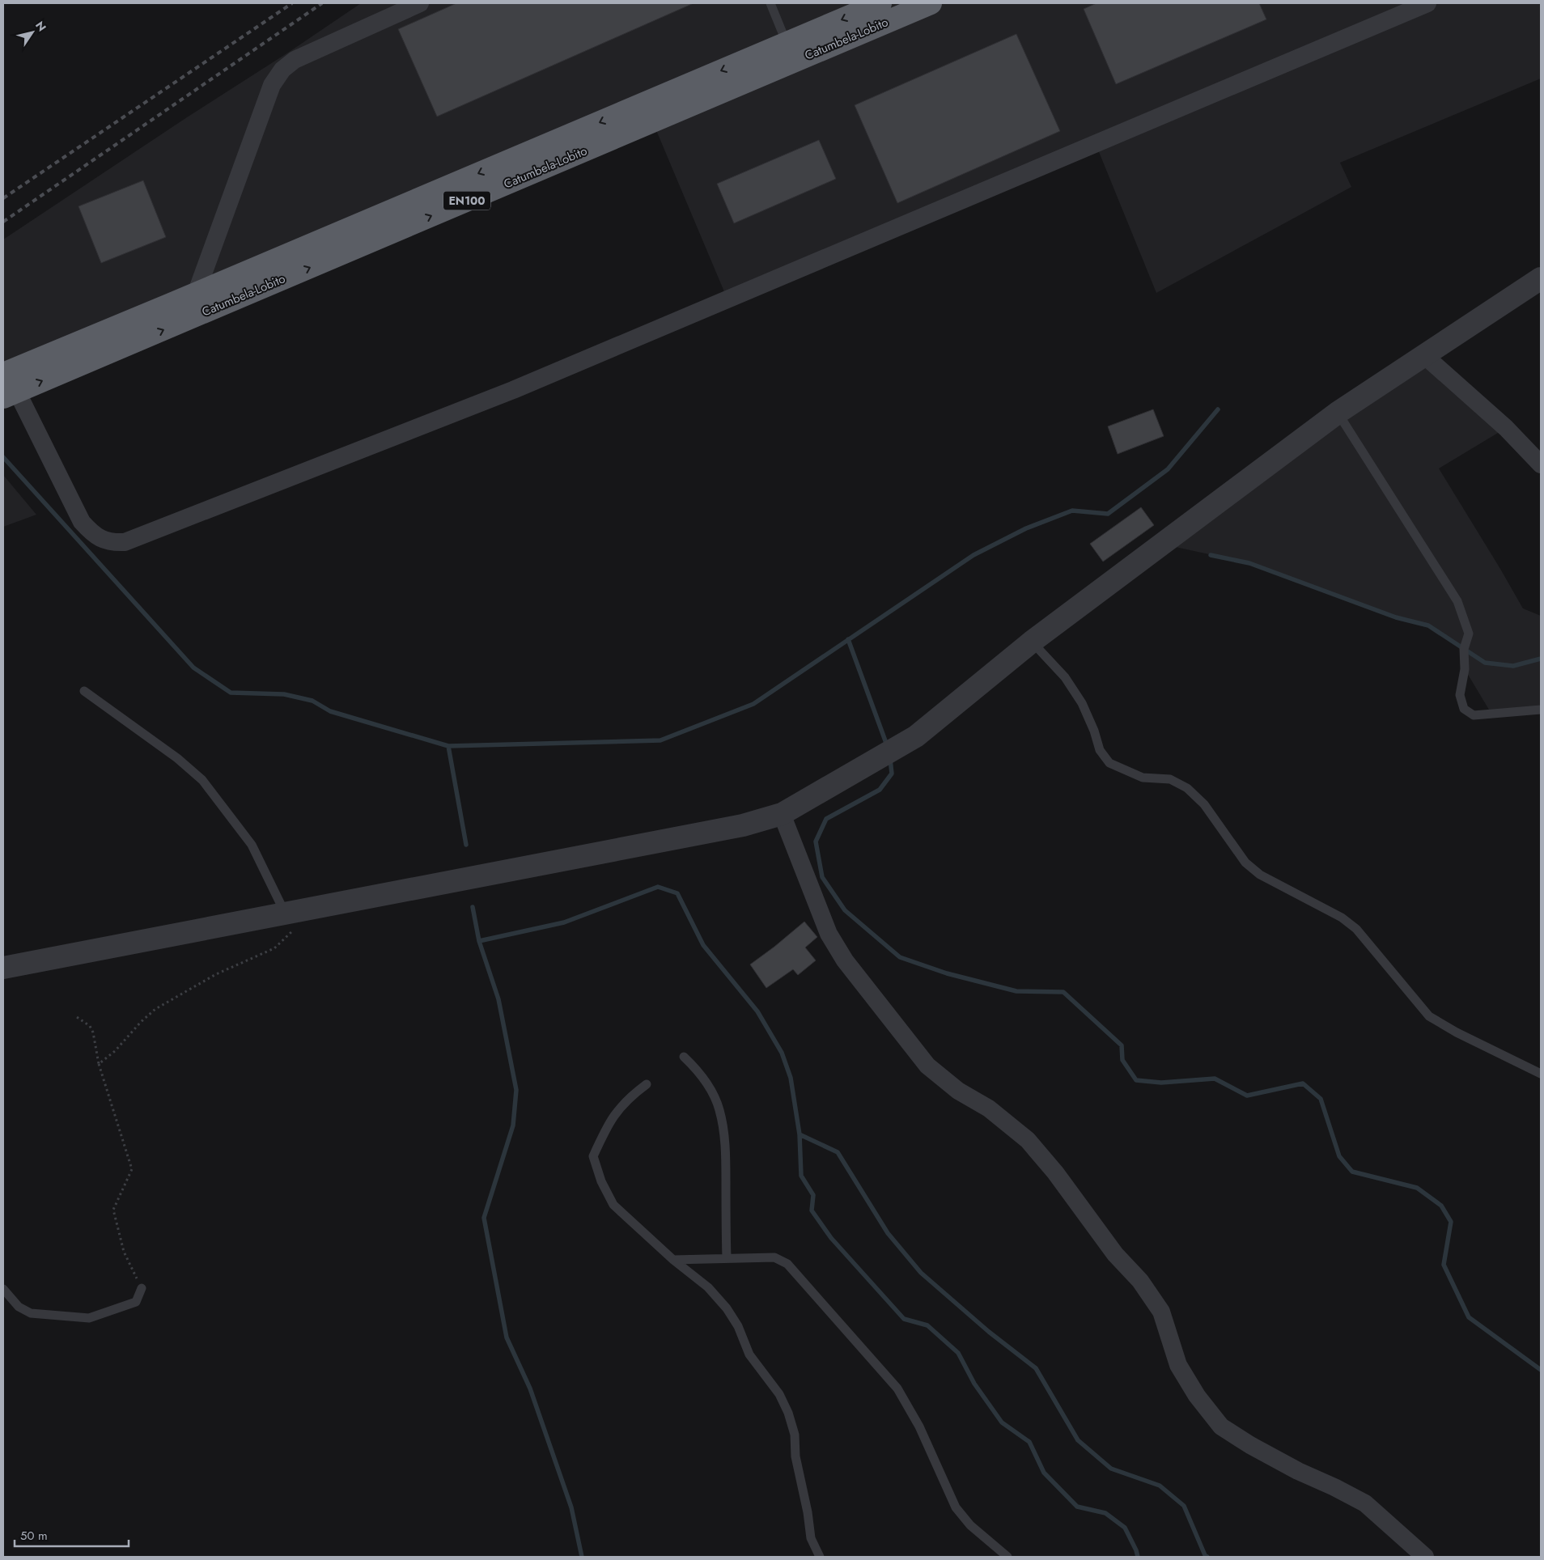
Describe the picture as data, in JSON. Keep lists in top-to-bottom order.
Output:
{
  "streets": {
    "highway": ["Catumbela-Lobito", "EN100"]
  },
  "scale_bar": "50 m",
  "north": "top right"
}
